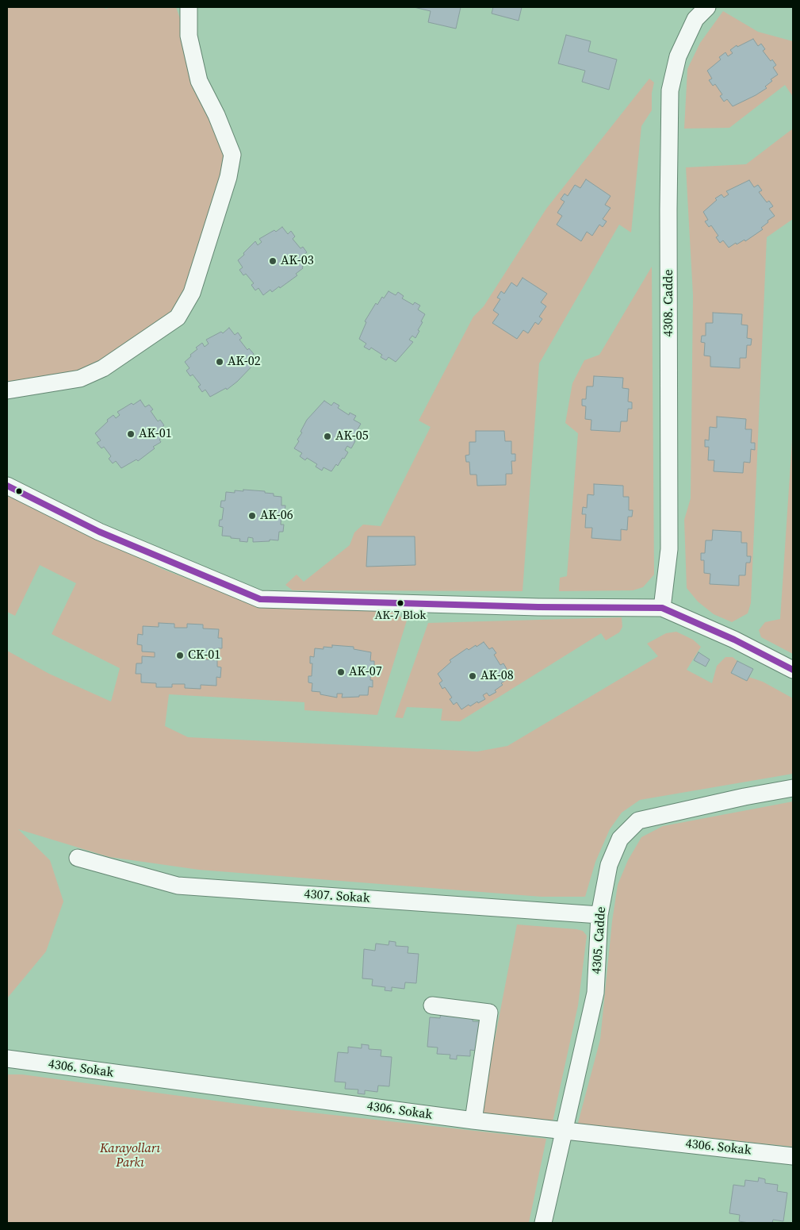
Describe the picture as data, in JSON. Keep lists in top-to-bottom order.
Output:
{
  "streets": {
    "street": [
      "4308. Cadde",
      "4307. Sokak",
      "4305. Cadde",
      "4306. Sokak"
    ]
  },
  "crossings": [
    ["4307. Sokak", "4305. Cadde"],
    ["4305. Cadde", "4306. Sokak"]
  ],
  "parks": ["Karayolları Parkı"],
  "places": [
    "AK-03",
    "AK-02",
    "AK-01",
    "AK-05",
    "AK-06",
    "AK-7 Blok",
    "CK-01",
    "AK-07",
    "AK-08"
  ]
}
